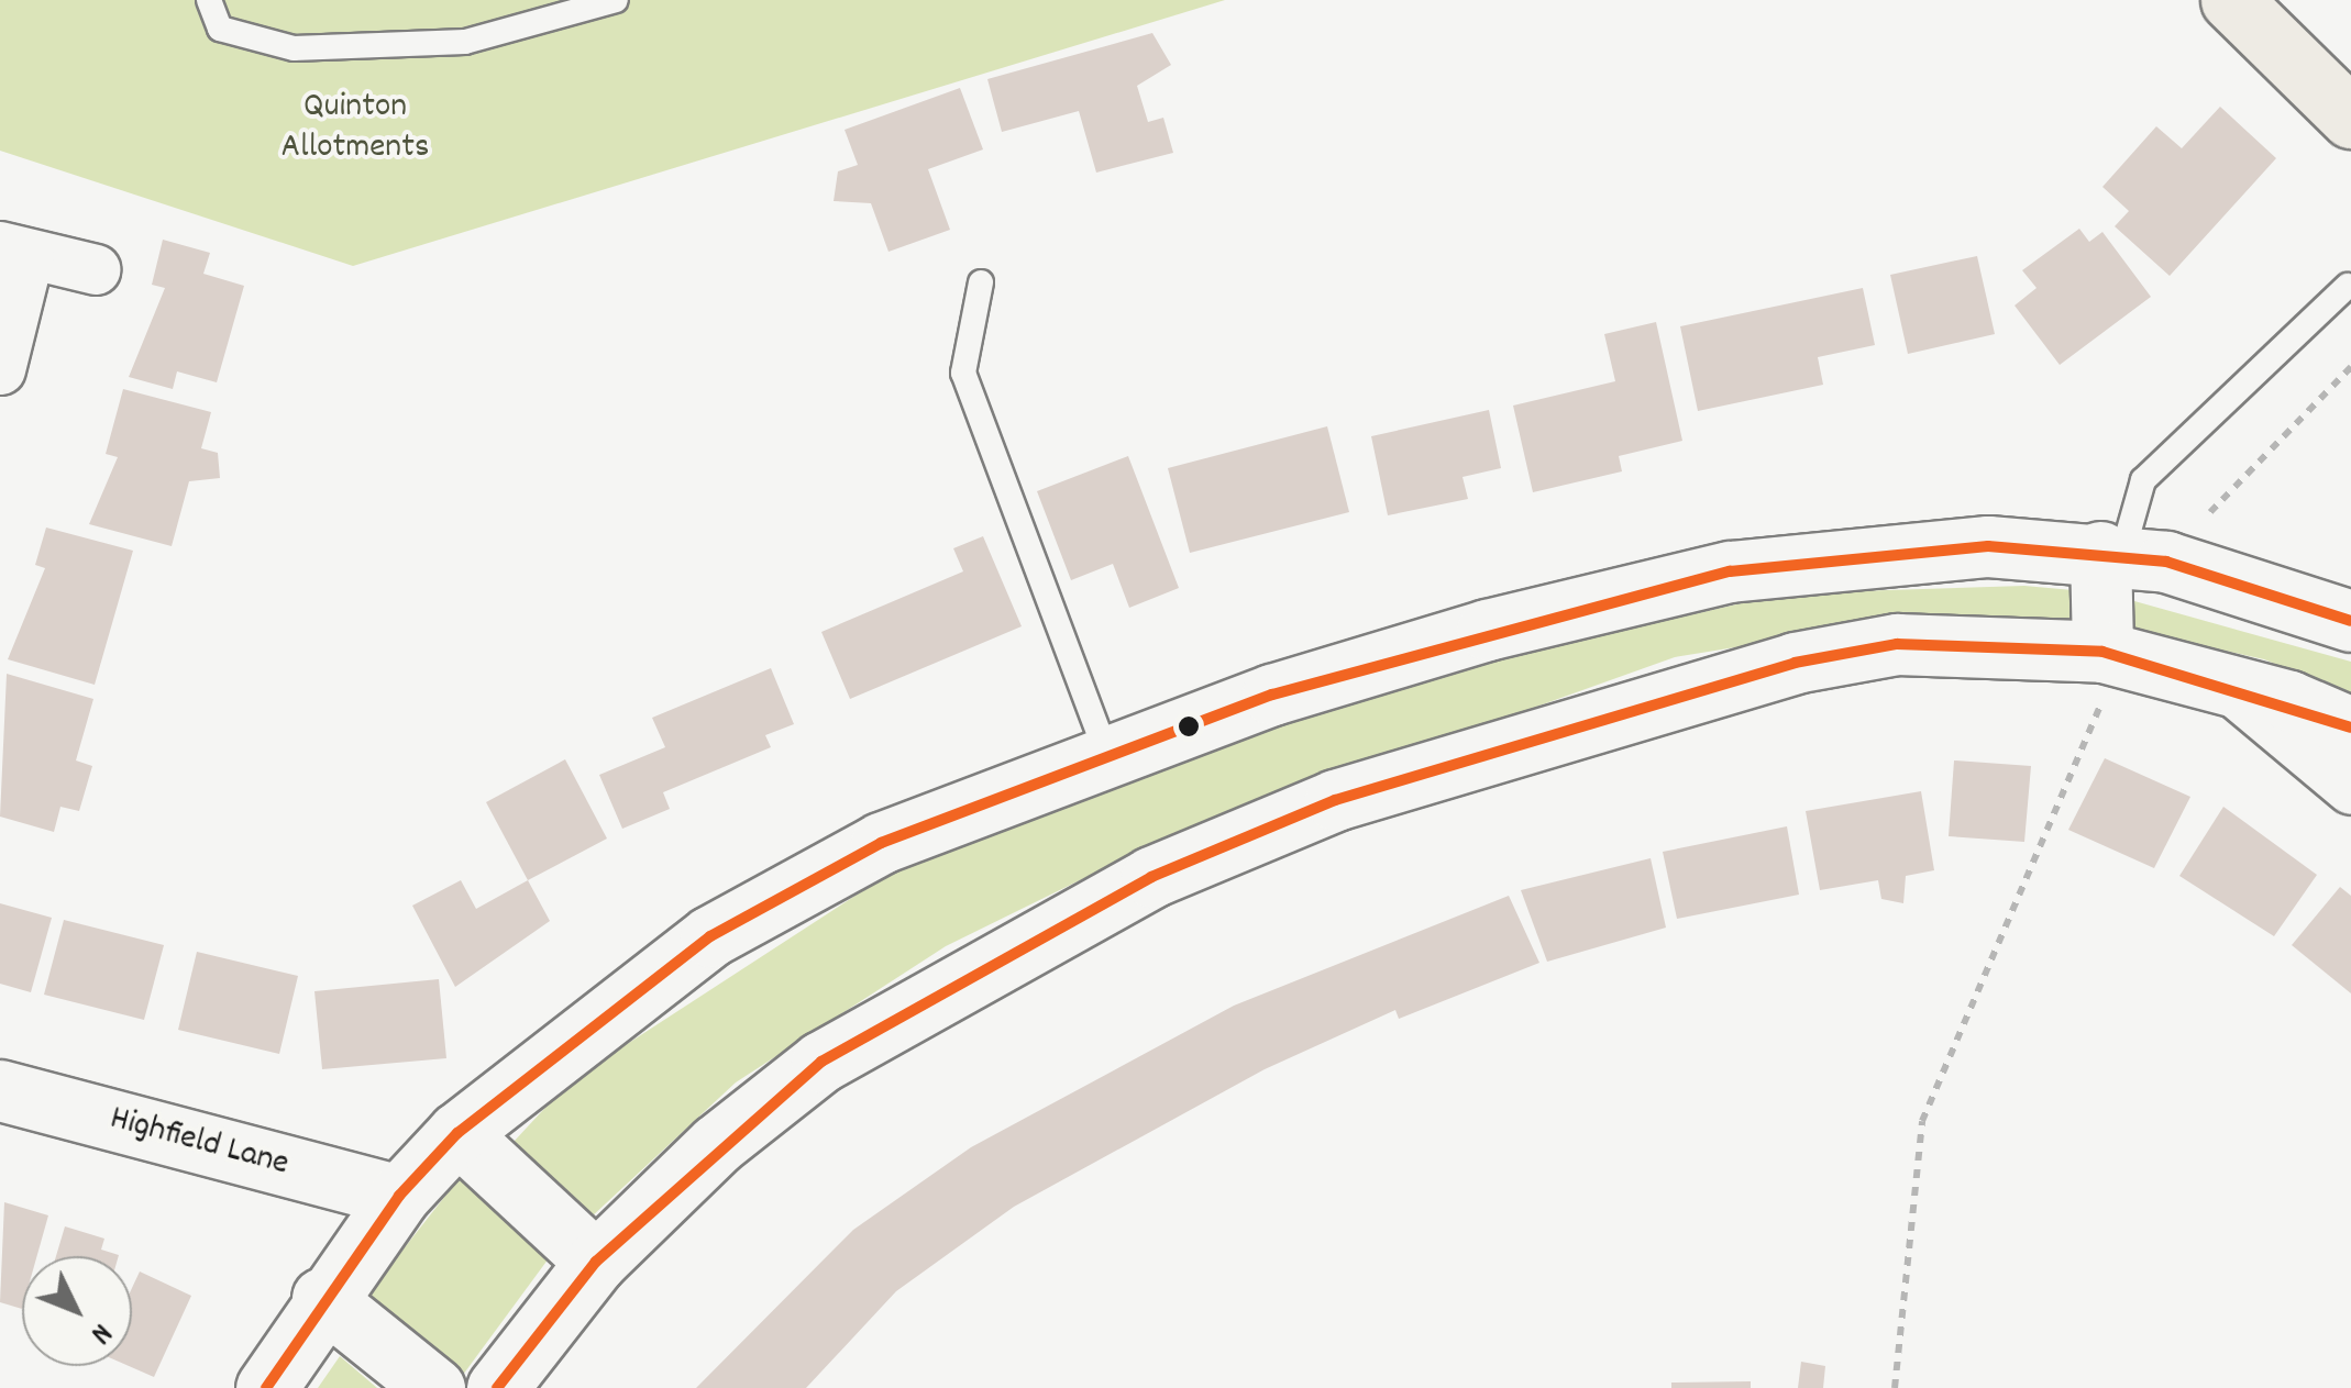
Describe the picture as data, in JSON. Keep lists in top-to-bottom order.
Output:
{
  "streets": {
    "street": ["Highfield Lane"]
  },
  "parks": ["Quinton Allotments"],
  "north": "bottom right"
}
